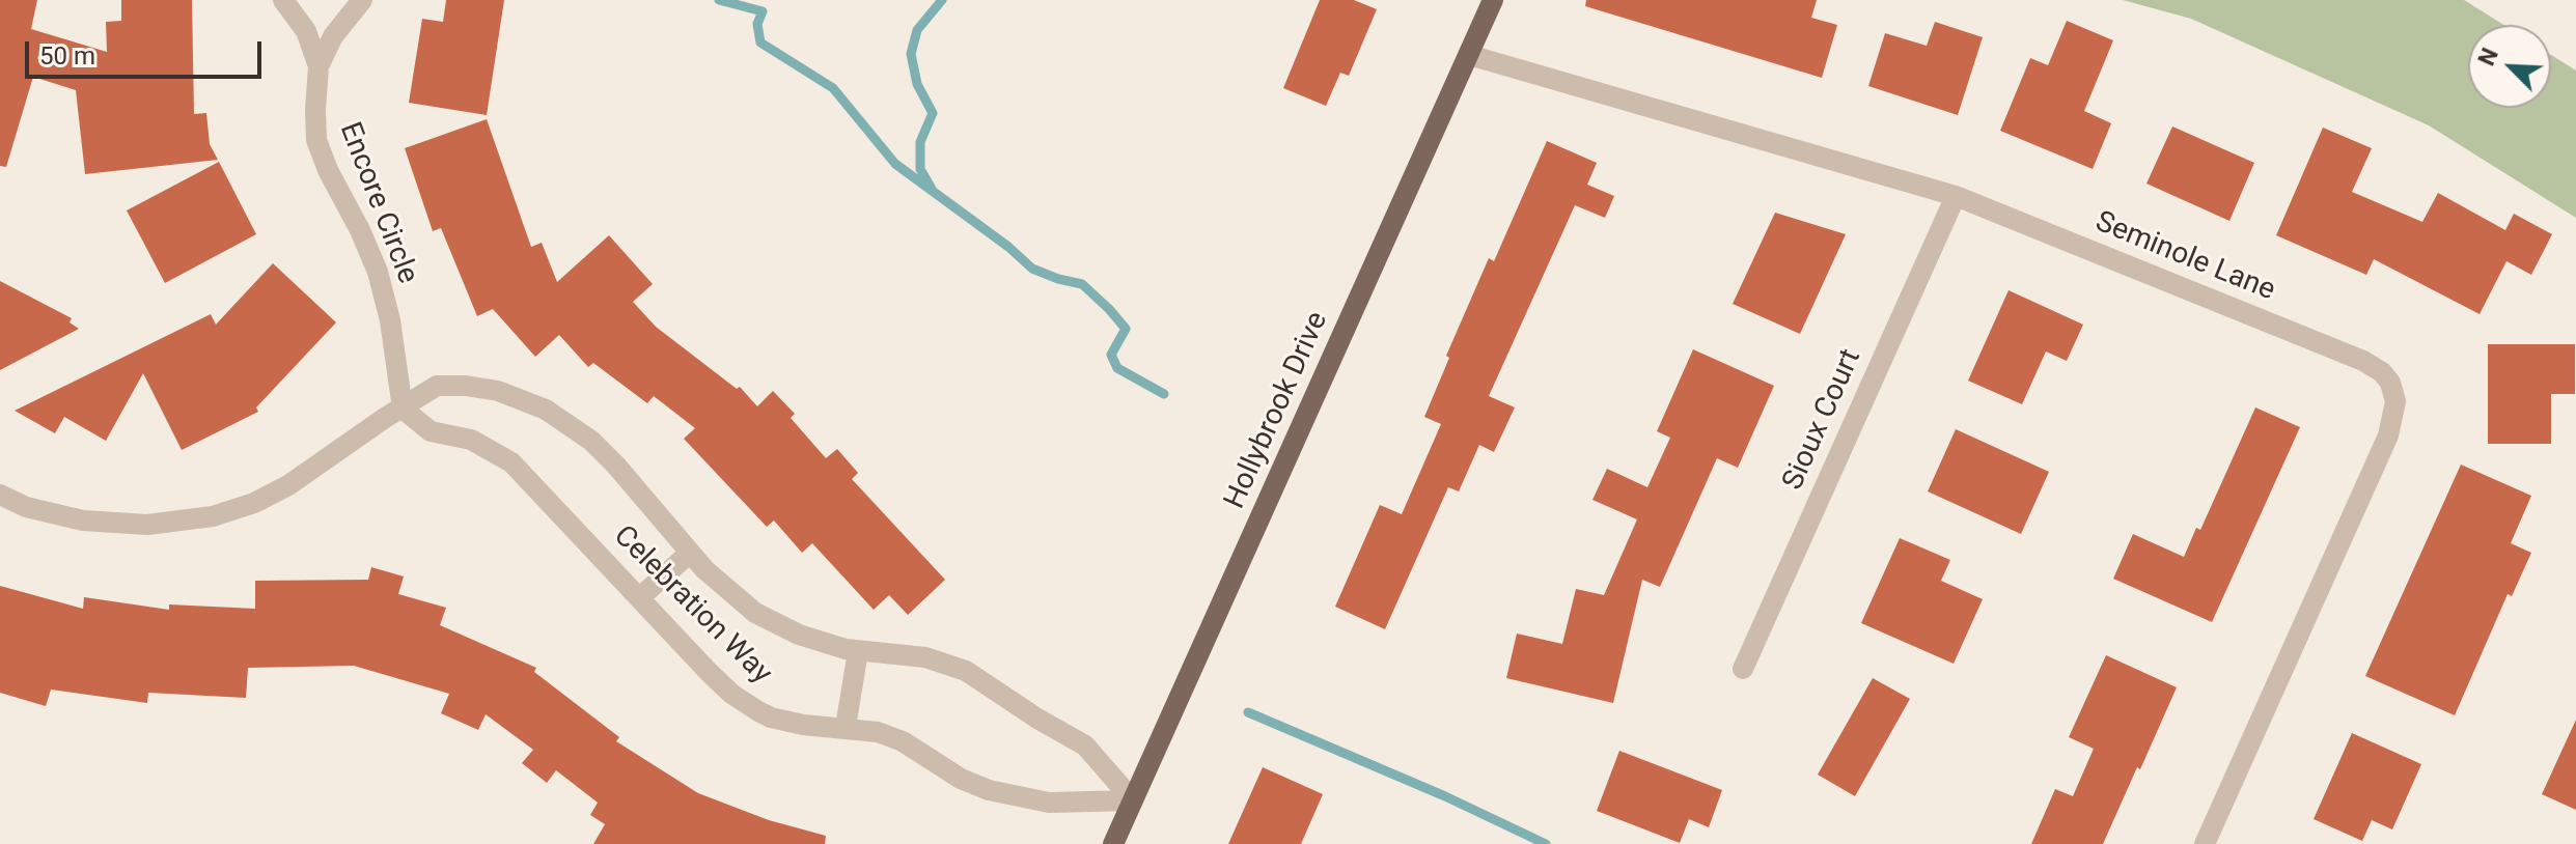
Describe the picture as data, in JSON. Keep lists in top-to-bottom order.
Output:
{
  "streets": {
    "main road": ["Hollybrook Drive"],
    "street": [
      "Encore Circle",
      "Seminole Lane",
      "Sioux Court",
      "Celebration Way"
    ]
  },
  "crossings": [
    ["Encore Circle", "Celebration Way"],
    ["Seminole Lane", "Hollybrook Drive"],
    ["Seminole Lane", "Sioux Court"],
    ["Hollybrook Drive", "Celebration Way"]
  ],
  "scale_bar": "50 m",
  "north": "top left"
}
